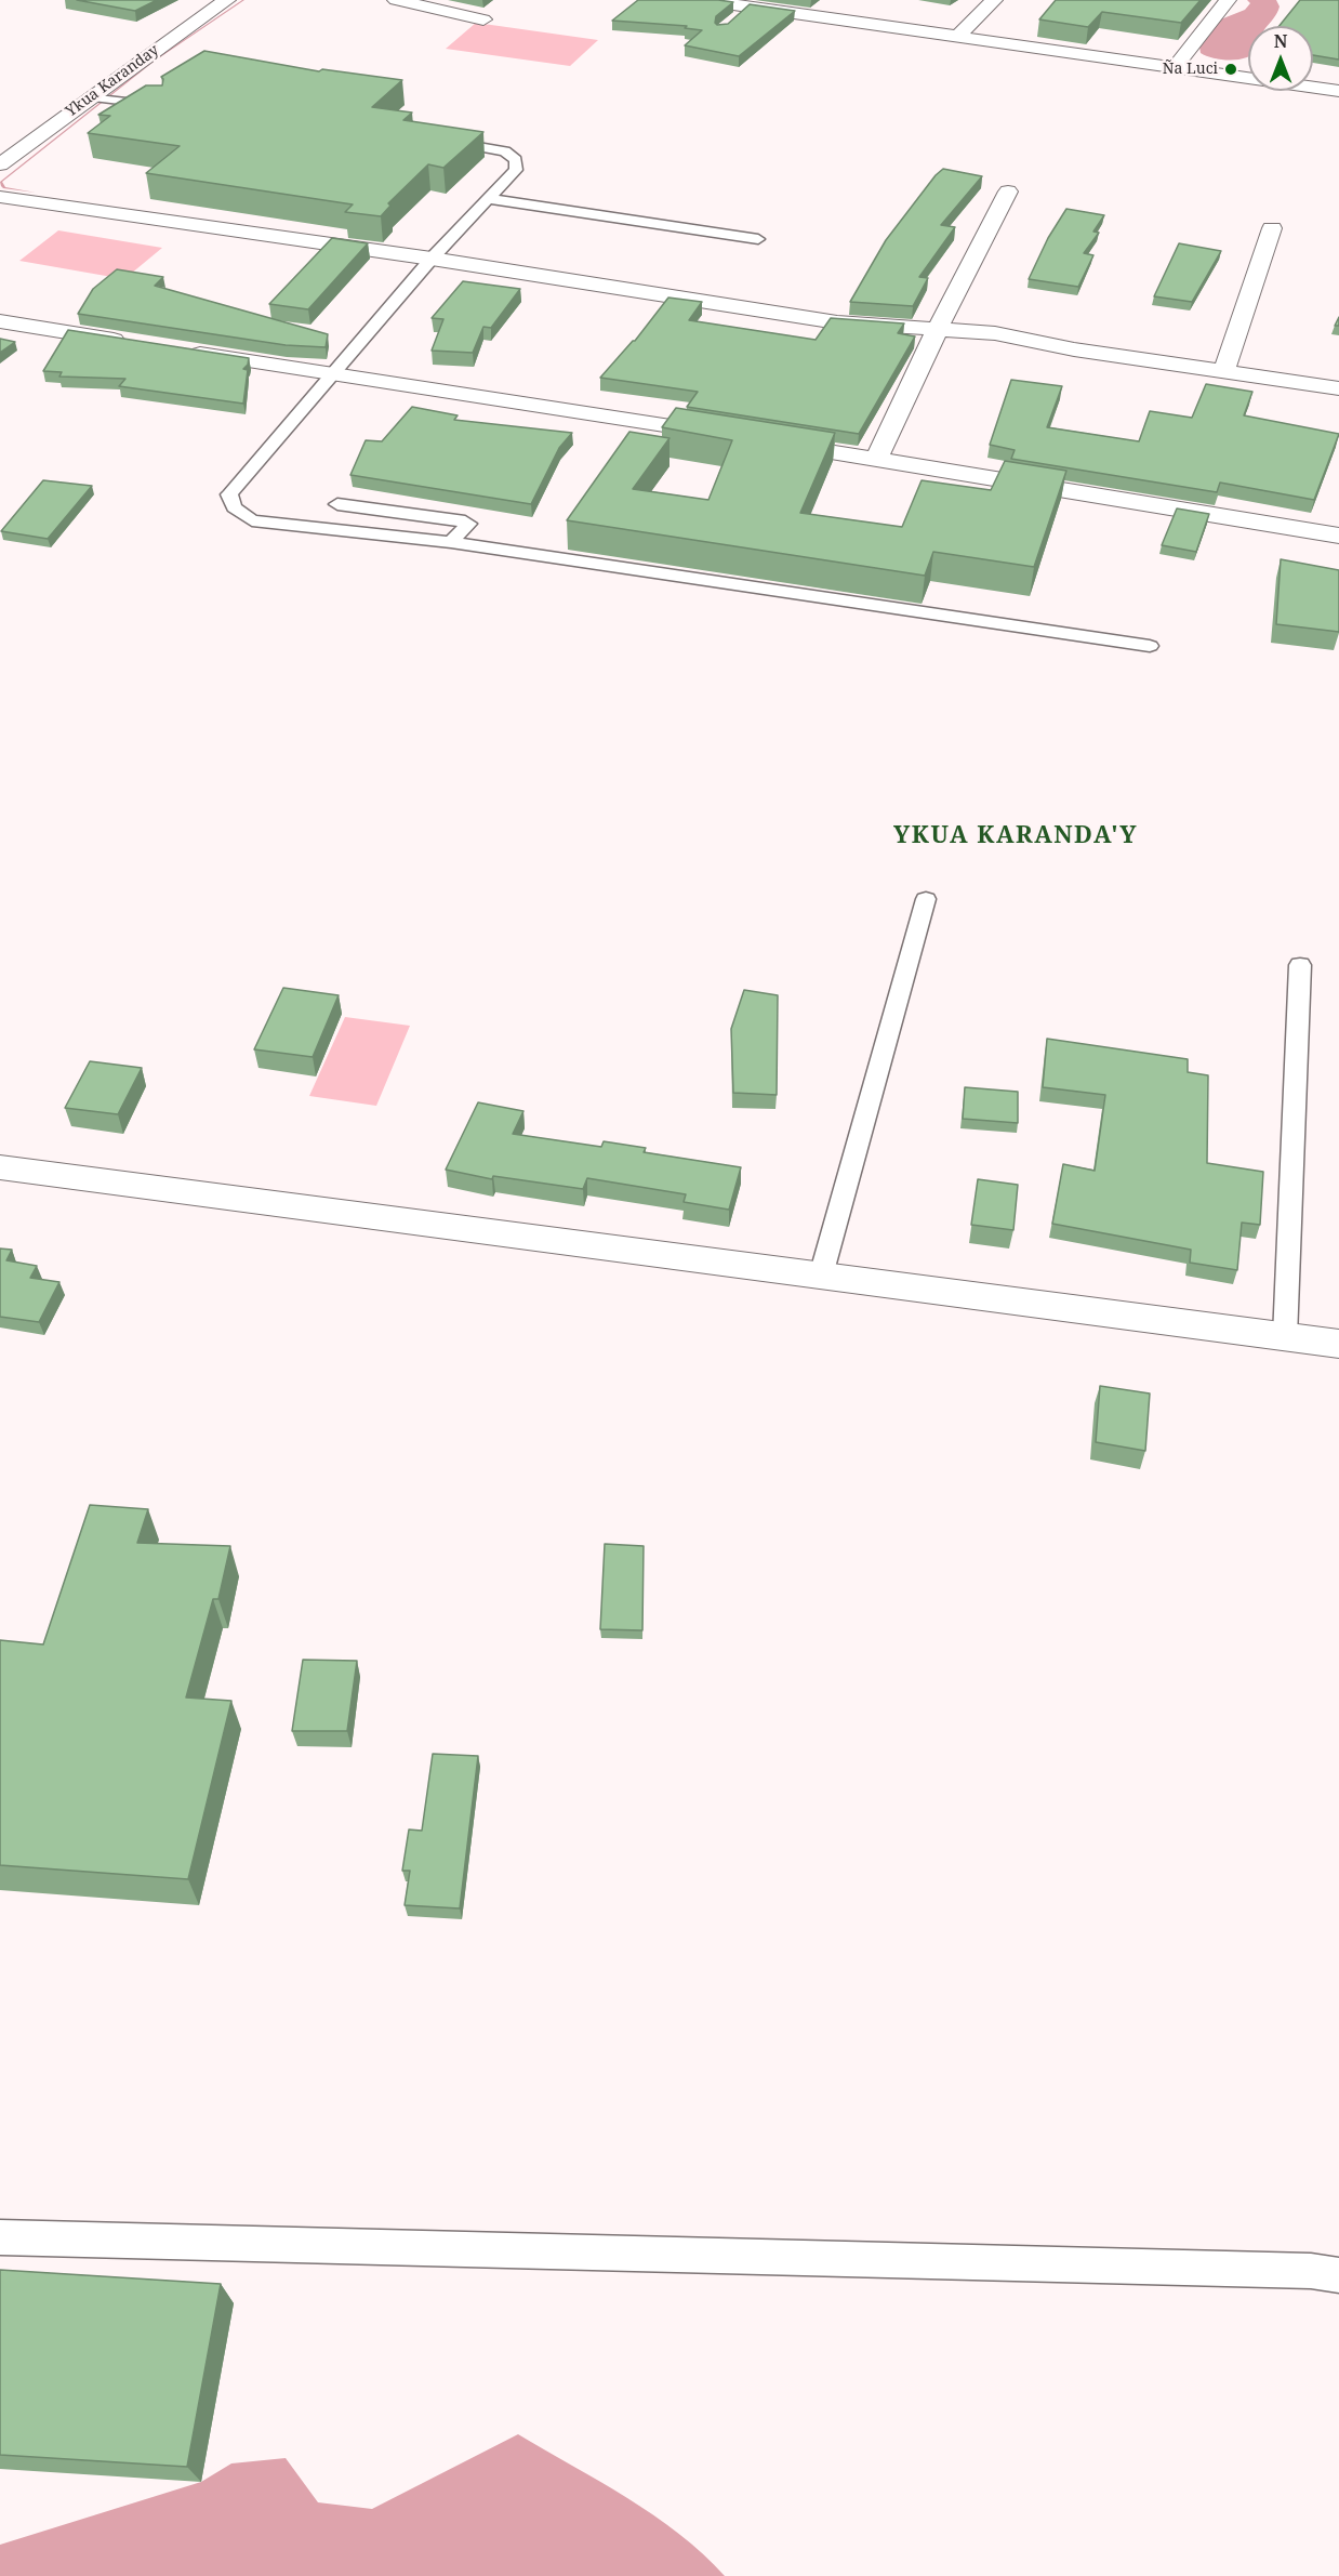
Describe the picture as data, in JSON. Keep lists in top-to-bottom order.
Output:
{
  "streets": {
    "street": ["Ykua Karanday"]
  },
  "districts": ["YKUA KARANDA'Y"],
  "places": ["Ña Luci"],
  "north": "top"
}
